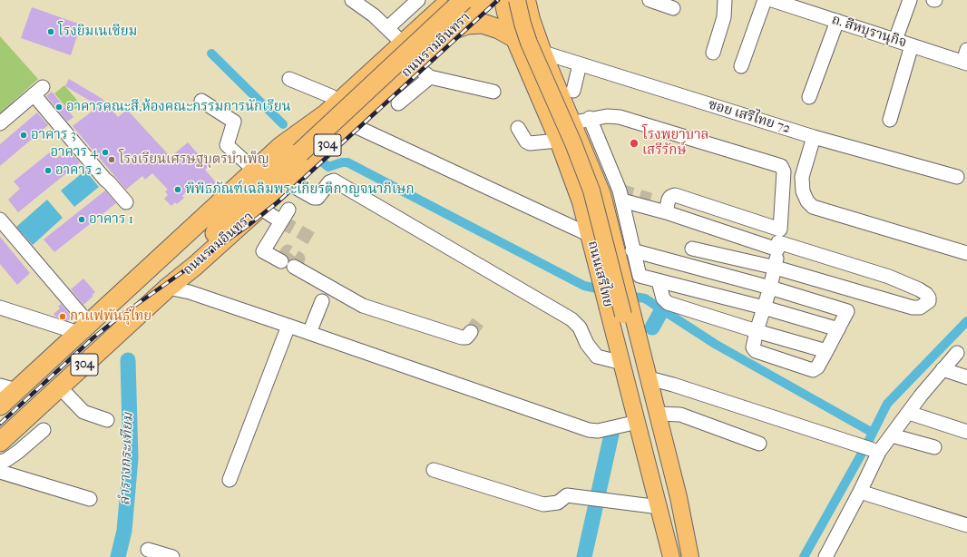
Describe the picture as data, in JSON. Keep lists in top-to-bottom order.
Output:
{
  "streets": {
    "highway": ["ถนนรามอินทรา", "304"],
    "main road": ["ถนนเสรีไทย"],
    "street": ["ถ. สีหบุรานุกิจ", "ซอย เสรีไทย 72"]
  },
  "crossings": [
    ["ซอย เสรีไทย 72", "ถนนเสรีไทย"]
  ],
  "water": ["ลำรางกระเทียม"],
  "places": [
    "โรงยิมเนเซียม",
    "อาคารคณะสี,ห้องคณะกรรมการนักเรียน",
    "อาคาร 3",
    "โรงพยาบาล เสรีรักษ์",
    "อาคาร 4",
    "โรงเรียนเศรษฐบุตรบำเพ็ญ",
    "อาคาร 2",
    "พิพิธภัณฑ์เฉลิมพระเกียรติกาญจนาภิเษก",
    "อาคาร 1",
    "กาแฟพันธ์ุไทย"
  ]
}
